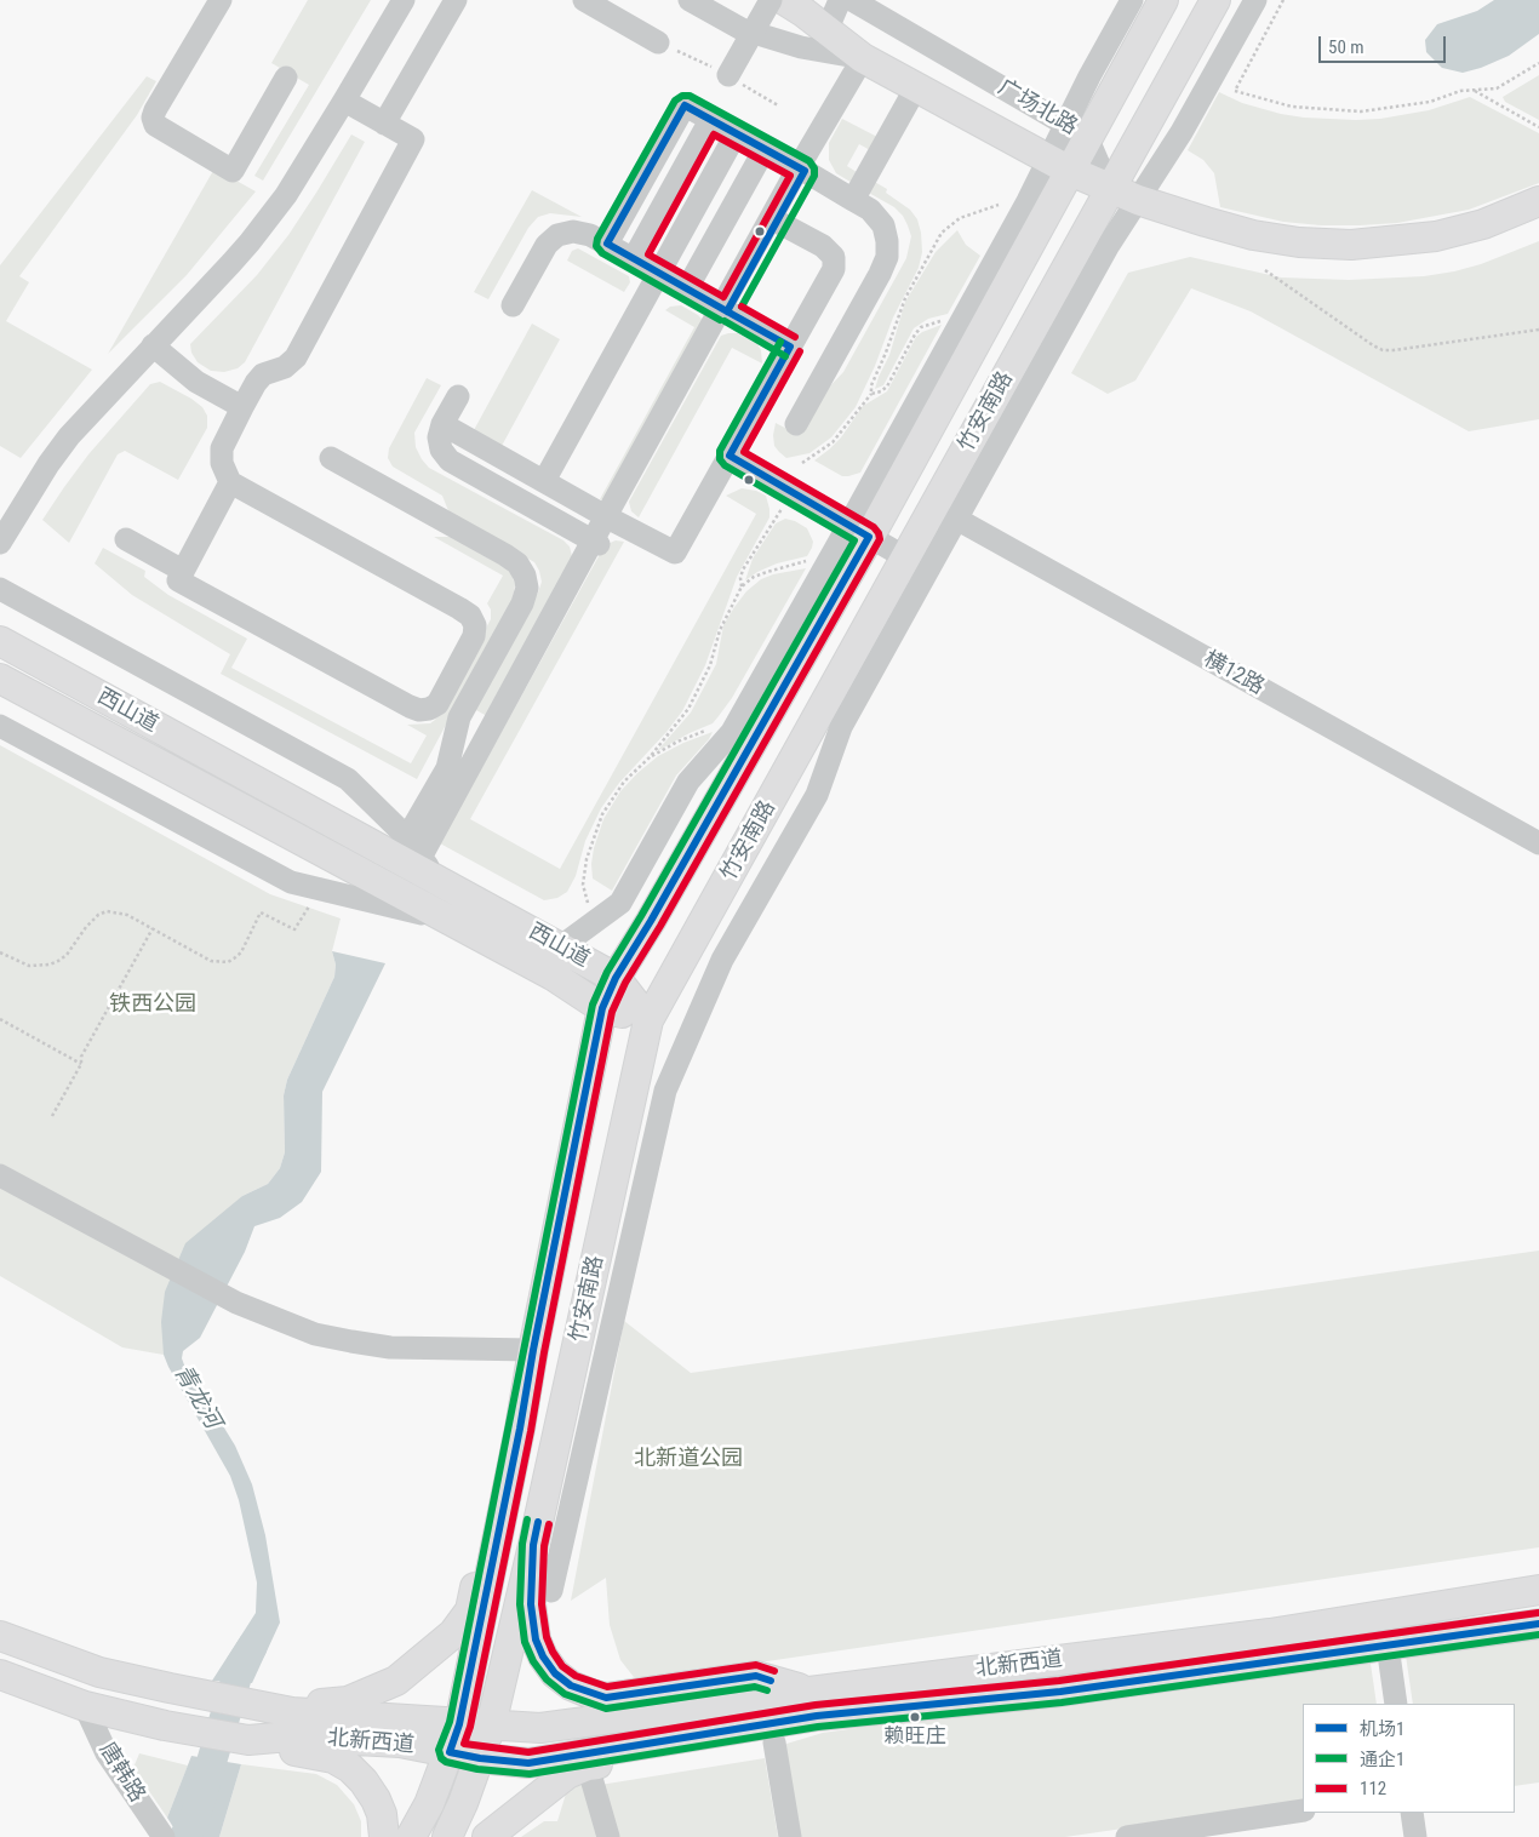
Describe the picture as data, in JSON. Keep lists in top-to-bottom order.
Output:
{
  "streets": {
    "main road": [
      "广场北路",
      "竹安南路",
      "西山道",
      "北新西道"
    ],
    "street": ["横12路", "唐韩路"]
  },
  "crossings": [
    ["广场北路", "竹安南路"],
    ["竹安南路", "西山道"],
    ["竹安南路", "北新西道"],
    ["北新西道", "唐韩路"]
  ],
  "water": ["青龙河"],
  "parks": ["铁西公园", "北新道公园"],
  "places": ["赖旺庄"],
  "lines": ["transit line 通企1", "transit line 机场1", "transit line 112"],
  "legend": ["机场1", "通企1", "112"],
  "scale_bar": "50 m"
}
